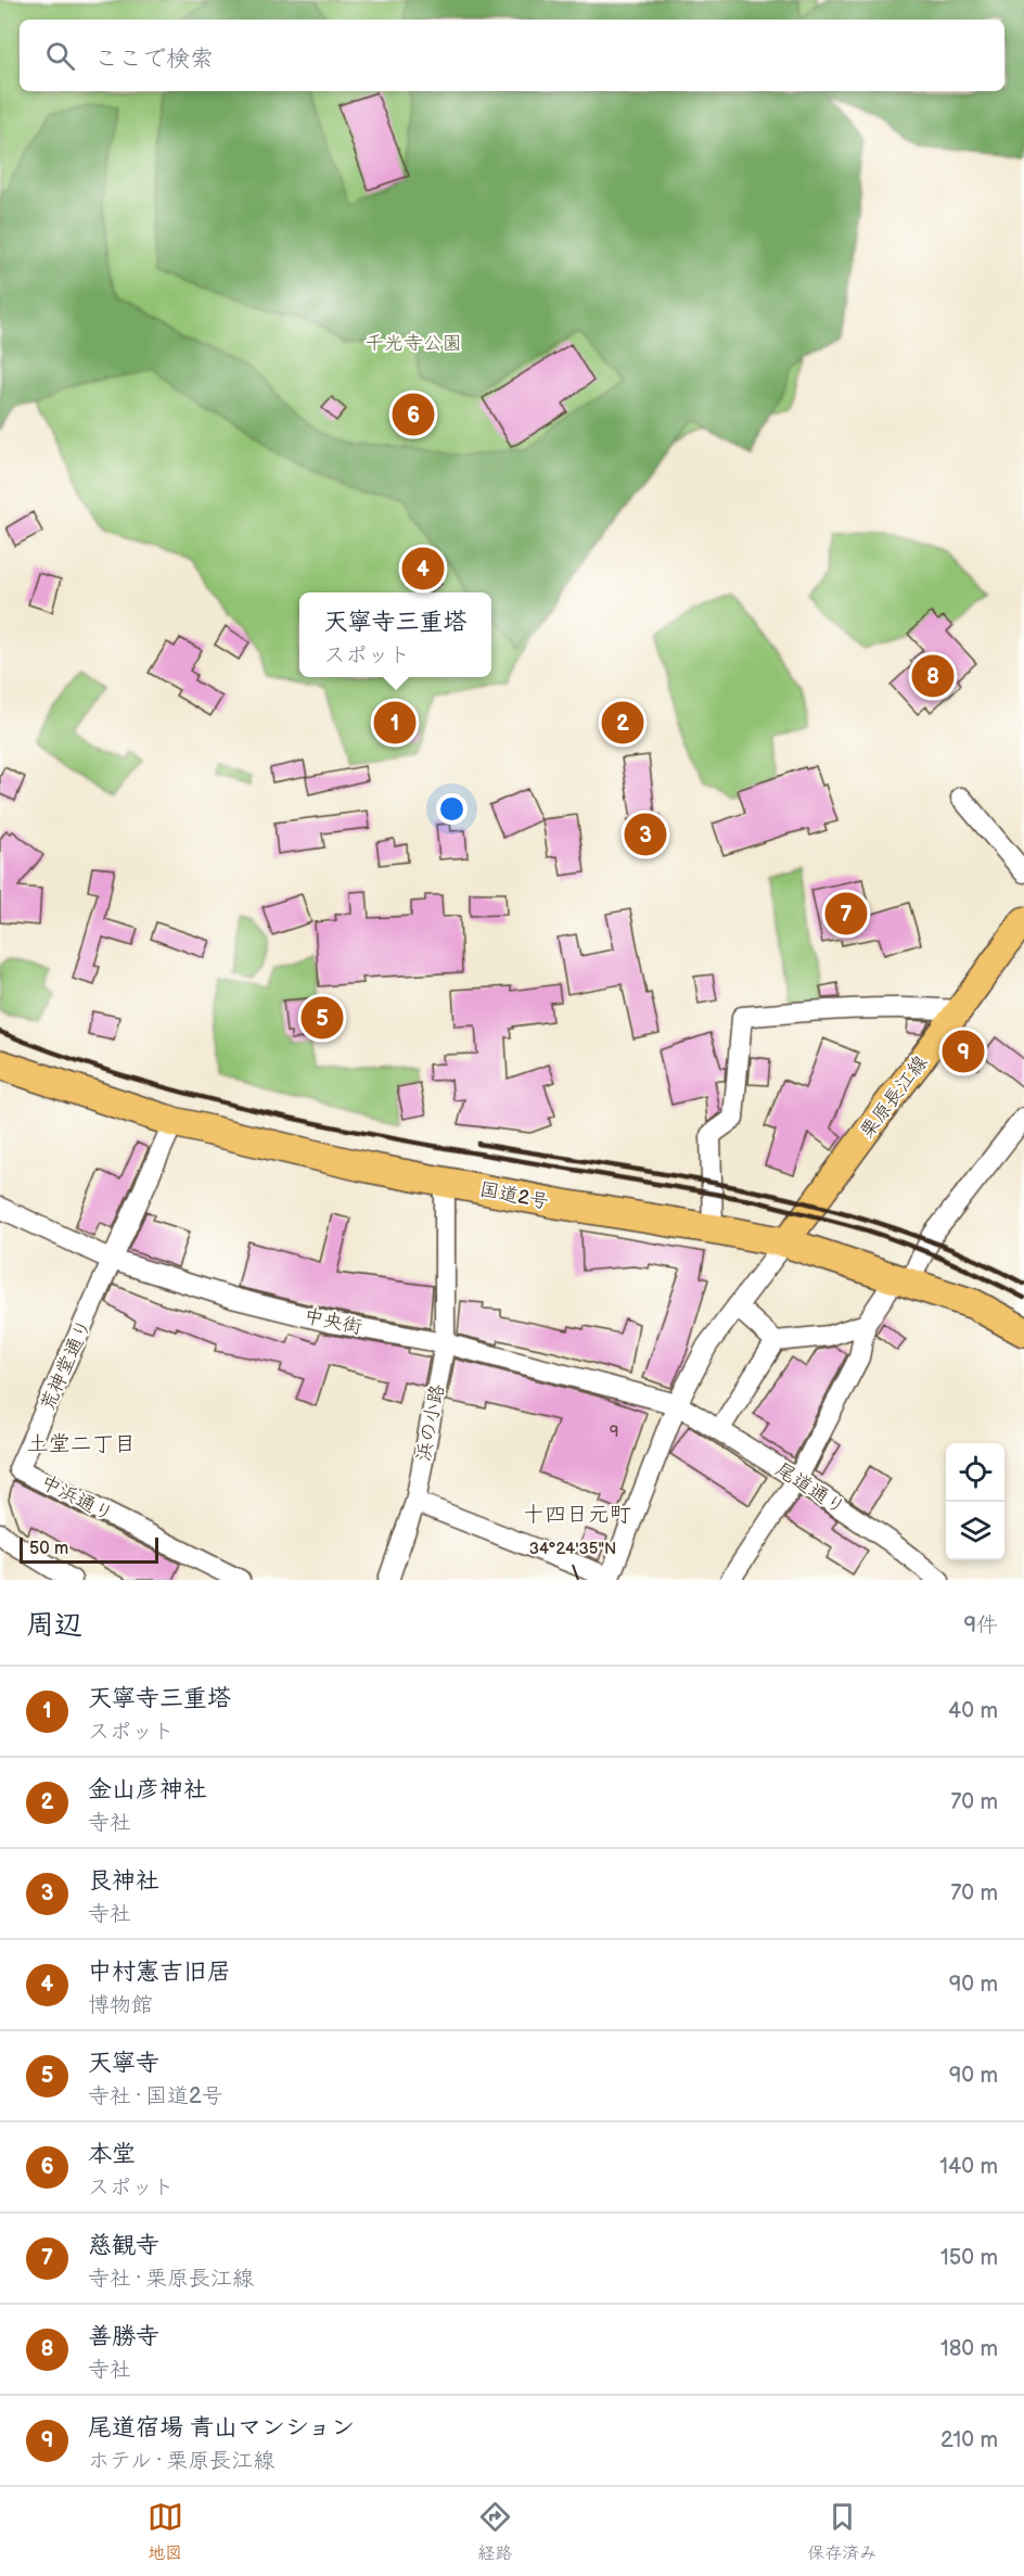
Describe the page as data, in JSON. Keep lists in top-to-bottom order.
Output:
{
  "streets": {
    "highway": ["国道2号"],
    "main road": ["栗原長江線"],
    "street": [
      "中央街",
      "荒神堂通り",
      "浜の小路",
      "尾道通り",
      "中浜通り"
    ]
  },
  "crossings": [
    ["栗原長江線", "国道2号"],
    ["国道2号", "荒神堂通り"],
    ["国道2号", "浜の小路"],
    ["中央街", "荒神堂通り"],
    ["中央街", "浜の小路"],
    ["中央街", "尾道通り"],
    ["荒神堂通り", "中浜通り"]
  ],
  "districts": ["土堂二丁目", "十四日元町"],
  "parks": ["千光寺公園"],
  "house_numbers": ["9"],
  "scale_bar": "50 m",
  "page": {
    "search": "ここで検索",
    "pins": [
      "6",
      "4",
      "8",
      "1",
      "2",
      "3",
      "7",
      "5",
      "9"
    ],
    "popup": ["天寧寺三重塔", "スポット"],
    "scale": "50 m",
    "heading": ["周辺", "9件"],
    "list": [
      {
        "mark": "1",
        "name": "天寧寺三重塔",
        "note": "スポット",
        "value": "40 m"
      },
      {
        "mark": "2",
        "name": "金山彦神社",
        "note": "寺社",
        "value": "70 m"
      },
      {
        "mark": "3",
        "name": "艮神社",
        "note": "寺社",
        "value": "70 m"
      },
      {
        "mark": "4",
        "name": "中村憲吉旧居",
        "note": "博物館",
        "value": "90 m"
      },
      {
        "mark": "5",
        "name": "天寧寺",
        "note": "寺社 · 国道2号",
        "value": "90 m"
      },
      {
        "mark": "6",
        "name": "本堂",
        "note": "スポット",
        "value": "140 m"
      },
      {
        "mark": "7",
        "name": "慈観寺",
        "note": "寺社 · 栗原長江線",
        "value": "150 m"
      },
      {
        "mark": "8",
        "name": "善勝寺",
        "note": "寺社",
        "value": "180 m"
      },
      {
        "mark": "9",
        "name": "尾道宿場 青山マンション",
        "note": "ホテル · 栗原長江線",
        "value": "210 m"
      }
    ],
    "nav": ["地図", "経路", "保存済み"]
  },
  "coordinates": ["34°24'35\"N"]
}
